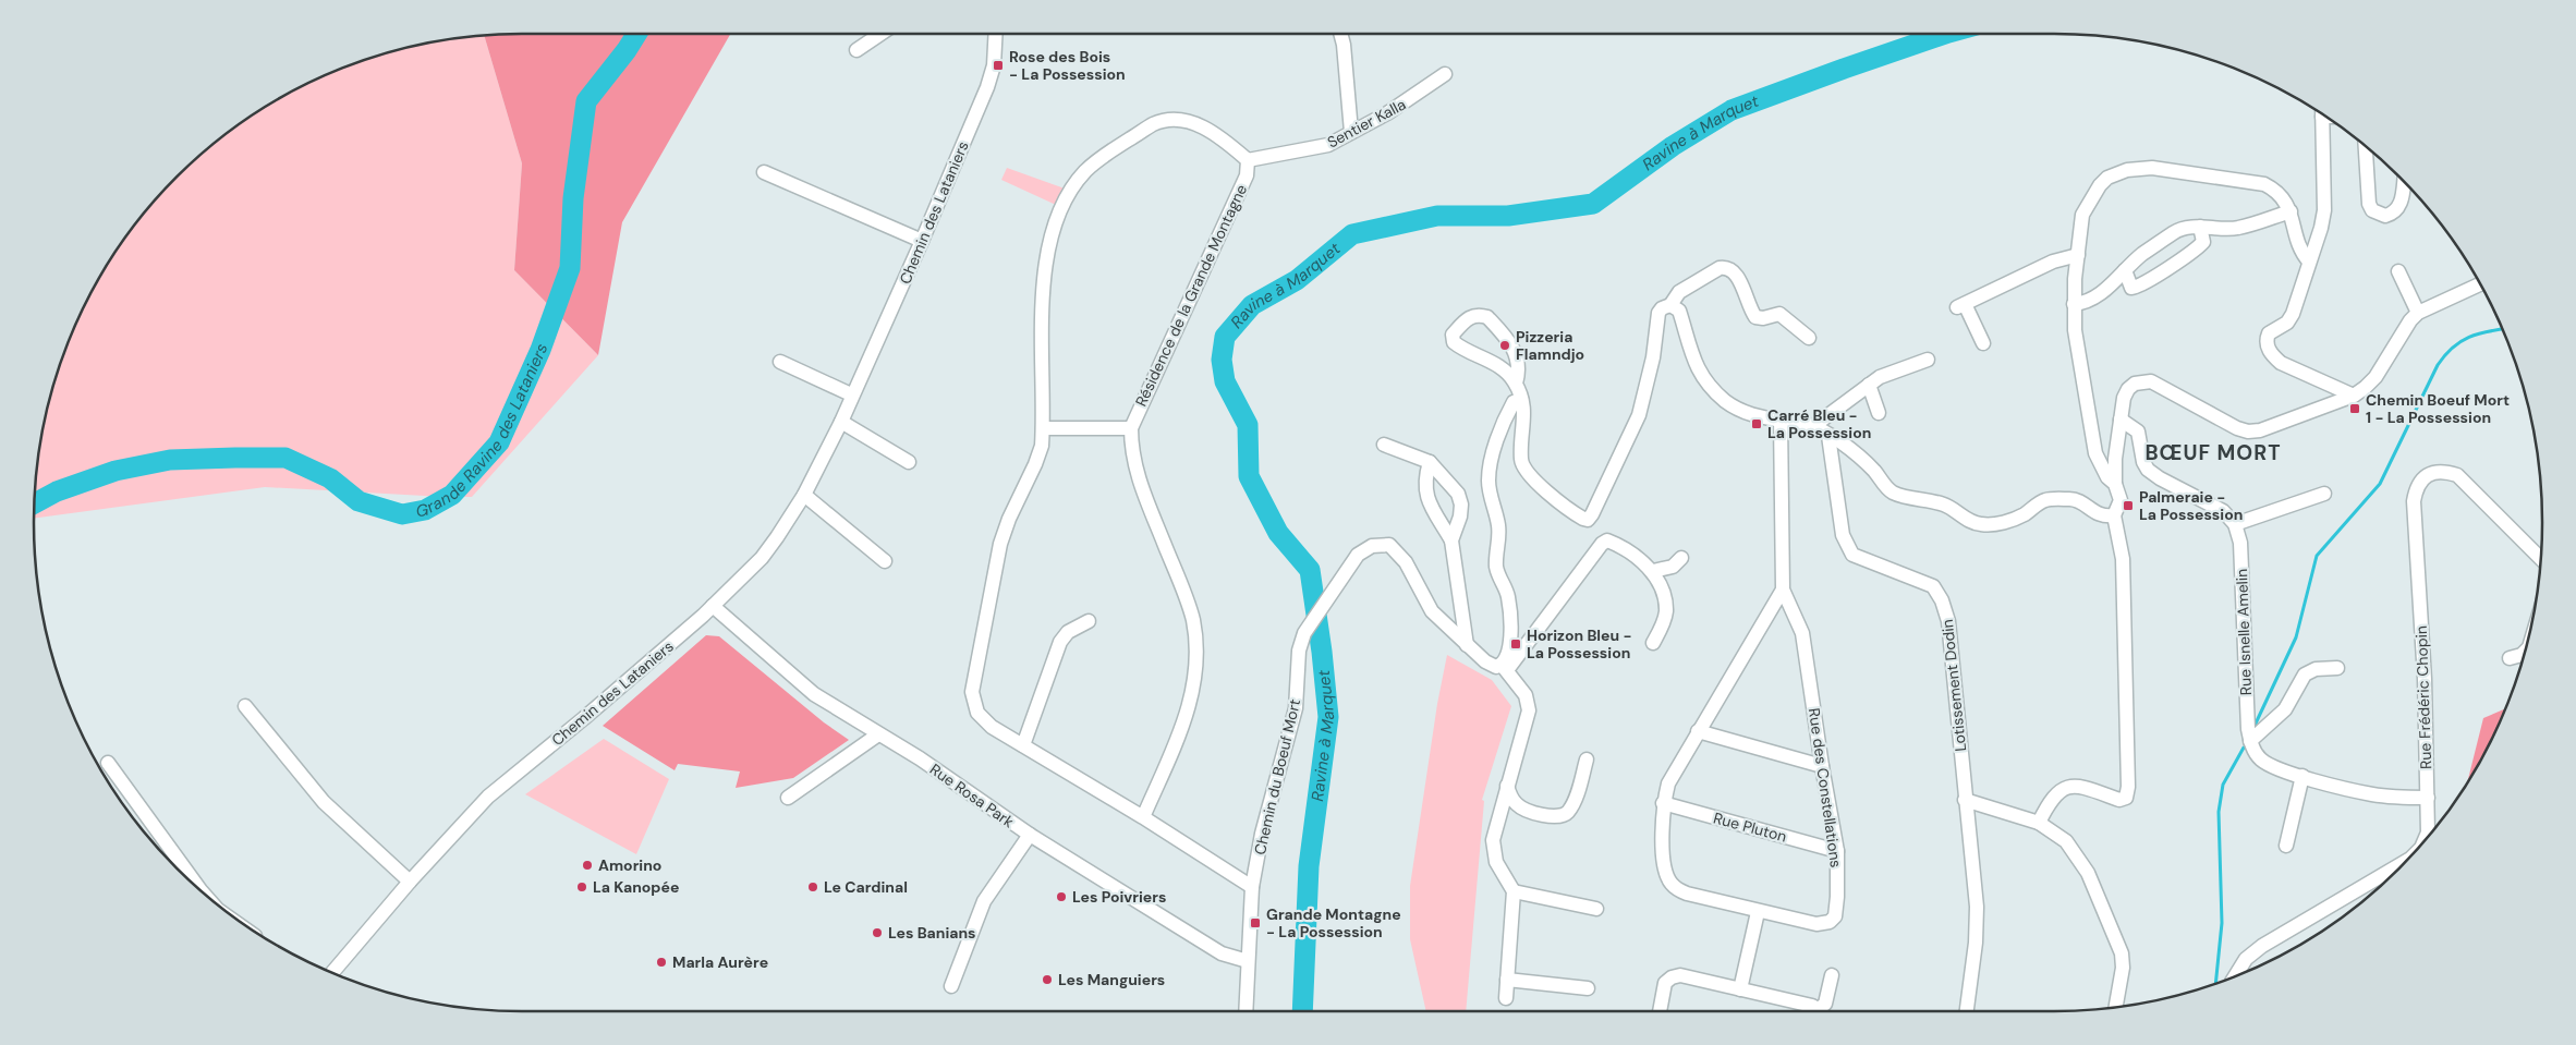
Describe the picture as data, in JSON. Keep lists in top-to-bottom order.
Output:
{
  "streets": {
    "street": [
      "Sentier Kalla",
      "Chemin des Lataniers",
      "Résidence de la Grande Montagne",
      "Rue Isnelle Amelin",
      "Lotissement Dodin",
      "Rue Frédéric Chopin",
      "Chemin du Boeuf Mort",
      "Rue des Constellations",
      "Rue Rosa Park",
      "Rue Pluton"
    ]
  },
  "crossings": [
    ["Sentier Kalla", "Résidence de la Grande Montagne"],
    ["Chemin des Lataniers", "Rue Rosa Park"],
    ["Rue Isnelle Amelin", "Rue Frédéric Chopin"],
    ["Chemin du Boeuf Mort", "Rue Rosa Park"],
    ["Rue des Constellations", "Rue Pluton"]
  ],
  "districts": ["BŒUF MORT"],
  "water": ["Ravine à Marquet", "Grande Ravine des Lataniers"],
  "places": {
    "transit": [
      "Rose des Bois - La Possession",
      "Chemin Boeuf Mort 1 - La Possession",
      "Carré Bleu - La Possession",
      "Palmeraie - La Possession",
      "Horizon Bleu - La Possession",
      "Grande Montagne - La Possession"
    ],
    "other": [
      "Pizzeria Flamndjo",
      "Amorino",
      "La Kanopée",
      "Le Cardinal",
      "Les Poivriers",
      "Les Banians",
      "Marla Aurère",
      "Les Manguiers"
    ]
  }
}
